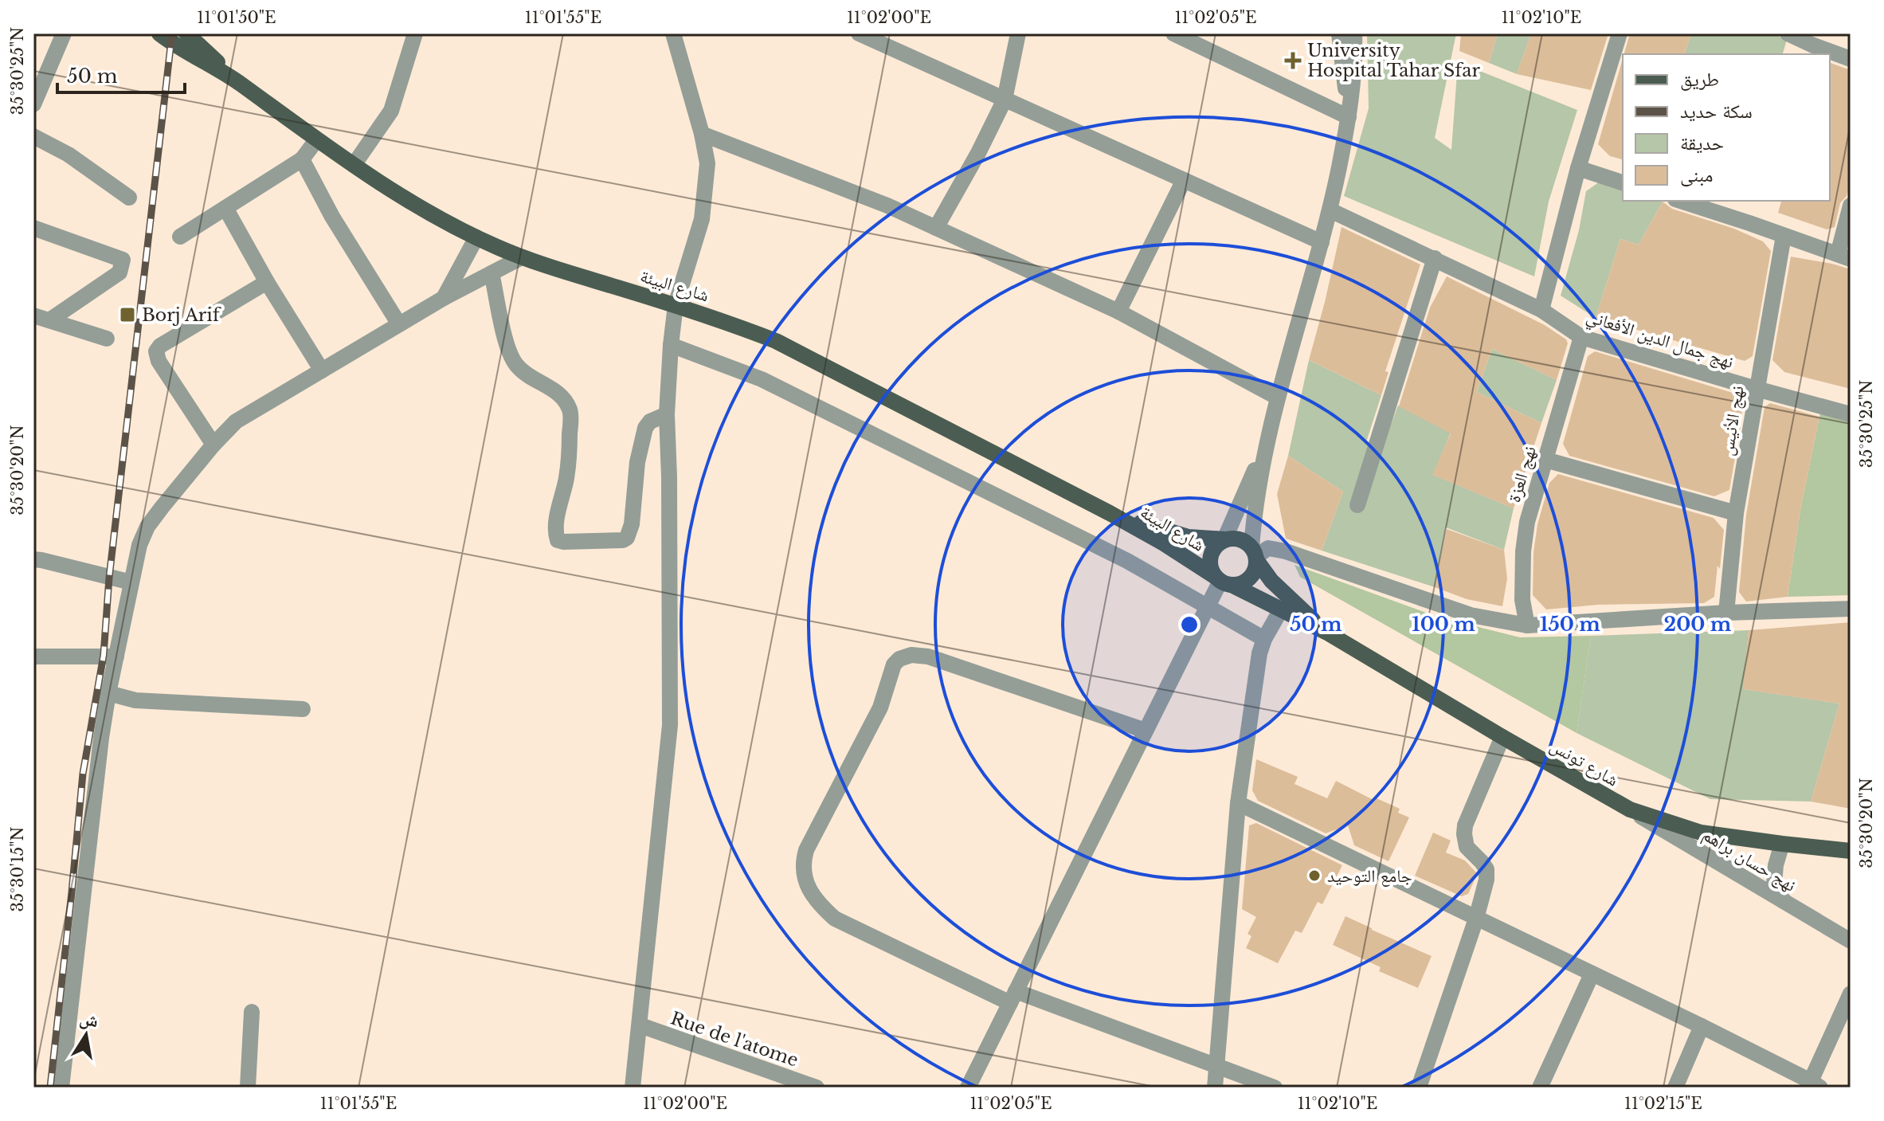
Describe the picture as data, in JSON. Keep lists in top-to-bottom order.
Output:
{
  "streets": {
    "main road": ["شارع البيئة", "شارع تونس"],
    "street": [
      "نهج جمال الدين الأفعاني",
      "نهج الأنيس",
      "نهج العزة",
      "نهج حسان براهم",
      "Rue de l'atome"
    ]
  },
  "crossings": [
    ["شارع البيئة", "شارع تونس"],
    ["نهج جمال الدين الأفعاني", "نهج الأنيس"],
    ["نهج جمال الدين الأفعاني", "نهج العزة"],
    ["شارع تونس", "نهج حسان براهم"]
  ],
  "places": {
    "health": ["University Hospital Tahar Sfar"],
    "transit": ["Borj Arif"],
    "other": ["جامع التوحيد"]
  },
  "legend": [
    "طريق",
    "سكة حديد",
    "حديقة",
    "مبنى"
  ],
  "scale_bar": "50 m",
  "north": "top",
  "coordinates": [
    "11°01'50\"E",
    "11°01'55\"E",
    "11°02'00\"E",
    "11°02'05\"E",
    "11°02'10\"E",
    "35°30'25\"N",
    "35°30'20\"N",
    "35°30'15\"N",
    "11°02'15\"E"
  ],
  "rings": [
    "50 m",
    "100 m",
    "150 m",
    "200 m"
  ]
}
